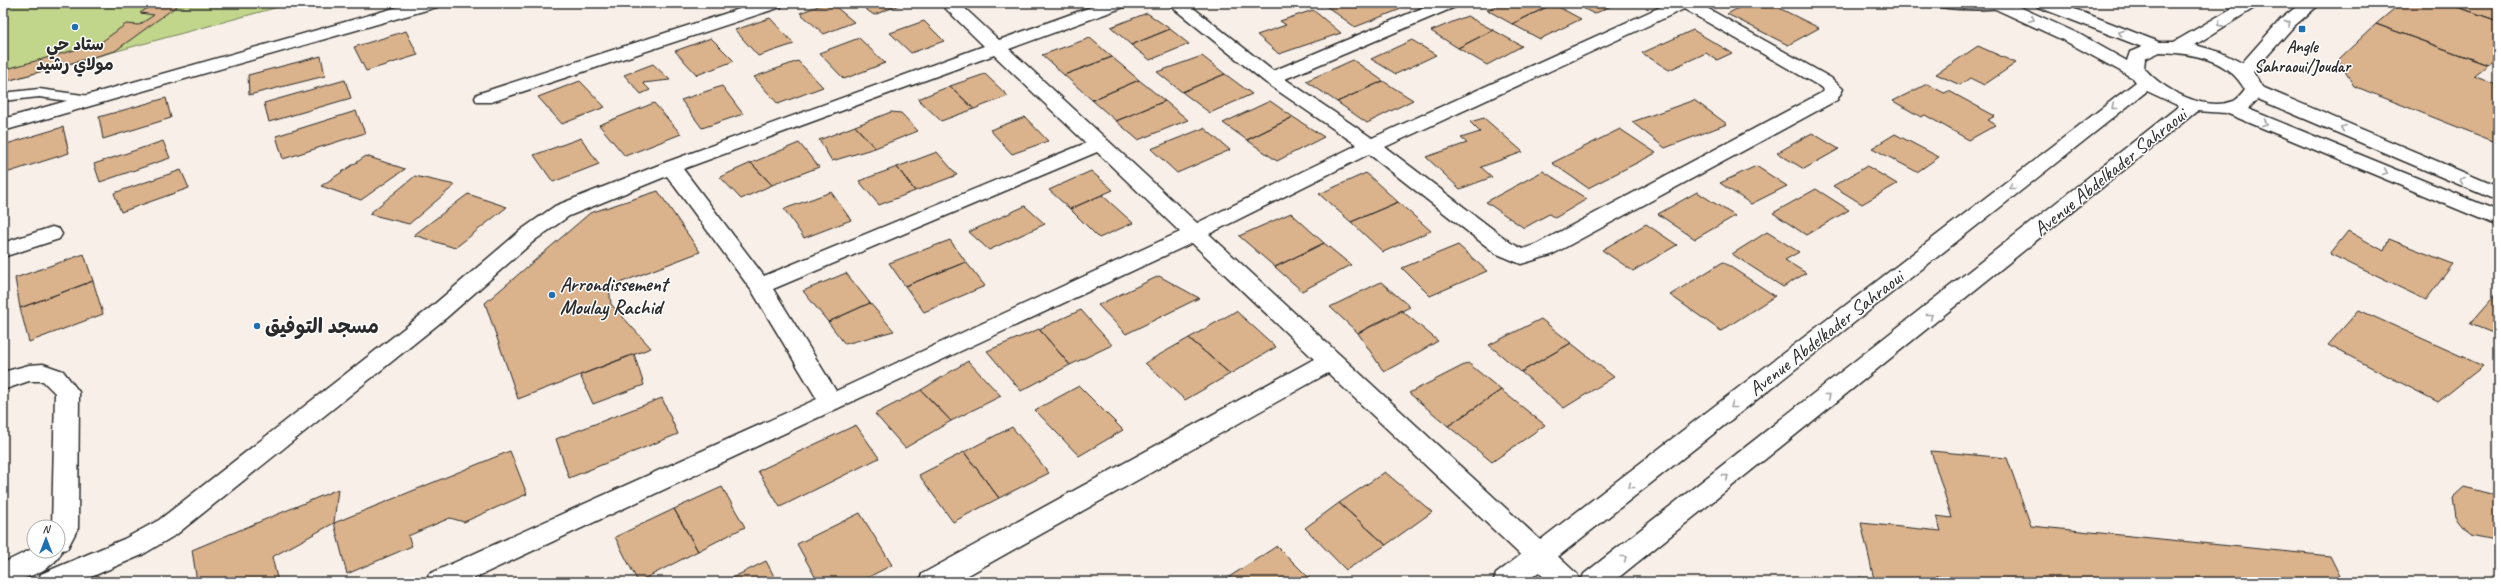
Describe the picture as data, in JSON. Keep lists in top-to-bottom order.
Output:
{
  "streets": {
    "street": ["Avenue Abdelkader Sahraoui"]
  },
  "places": {
    "other": ["ستاد حي مولاي رشيد", "Arrondissement Moulay Rachid", "مسجد التوفيق"],
    "transit": ["Angle Sahraoui/Joudar"]
  },
  "north": "top"
}
